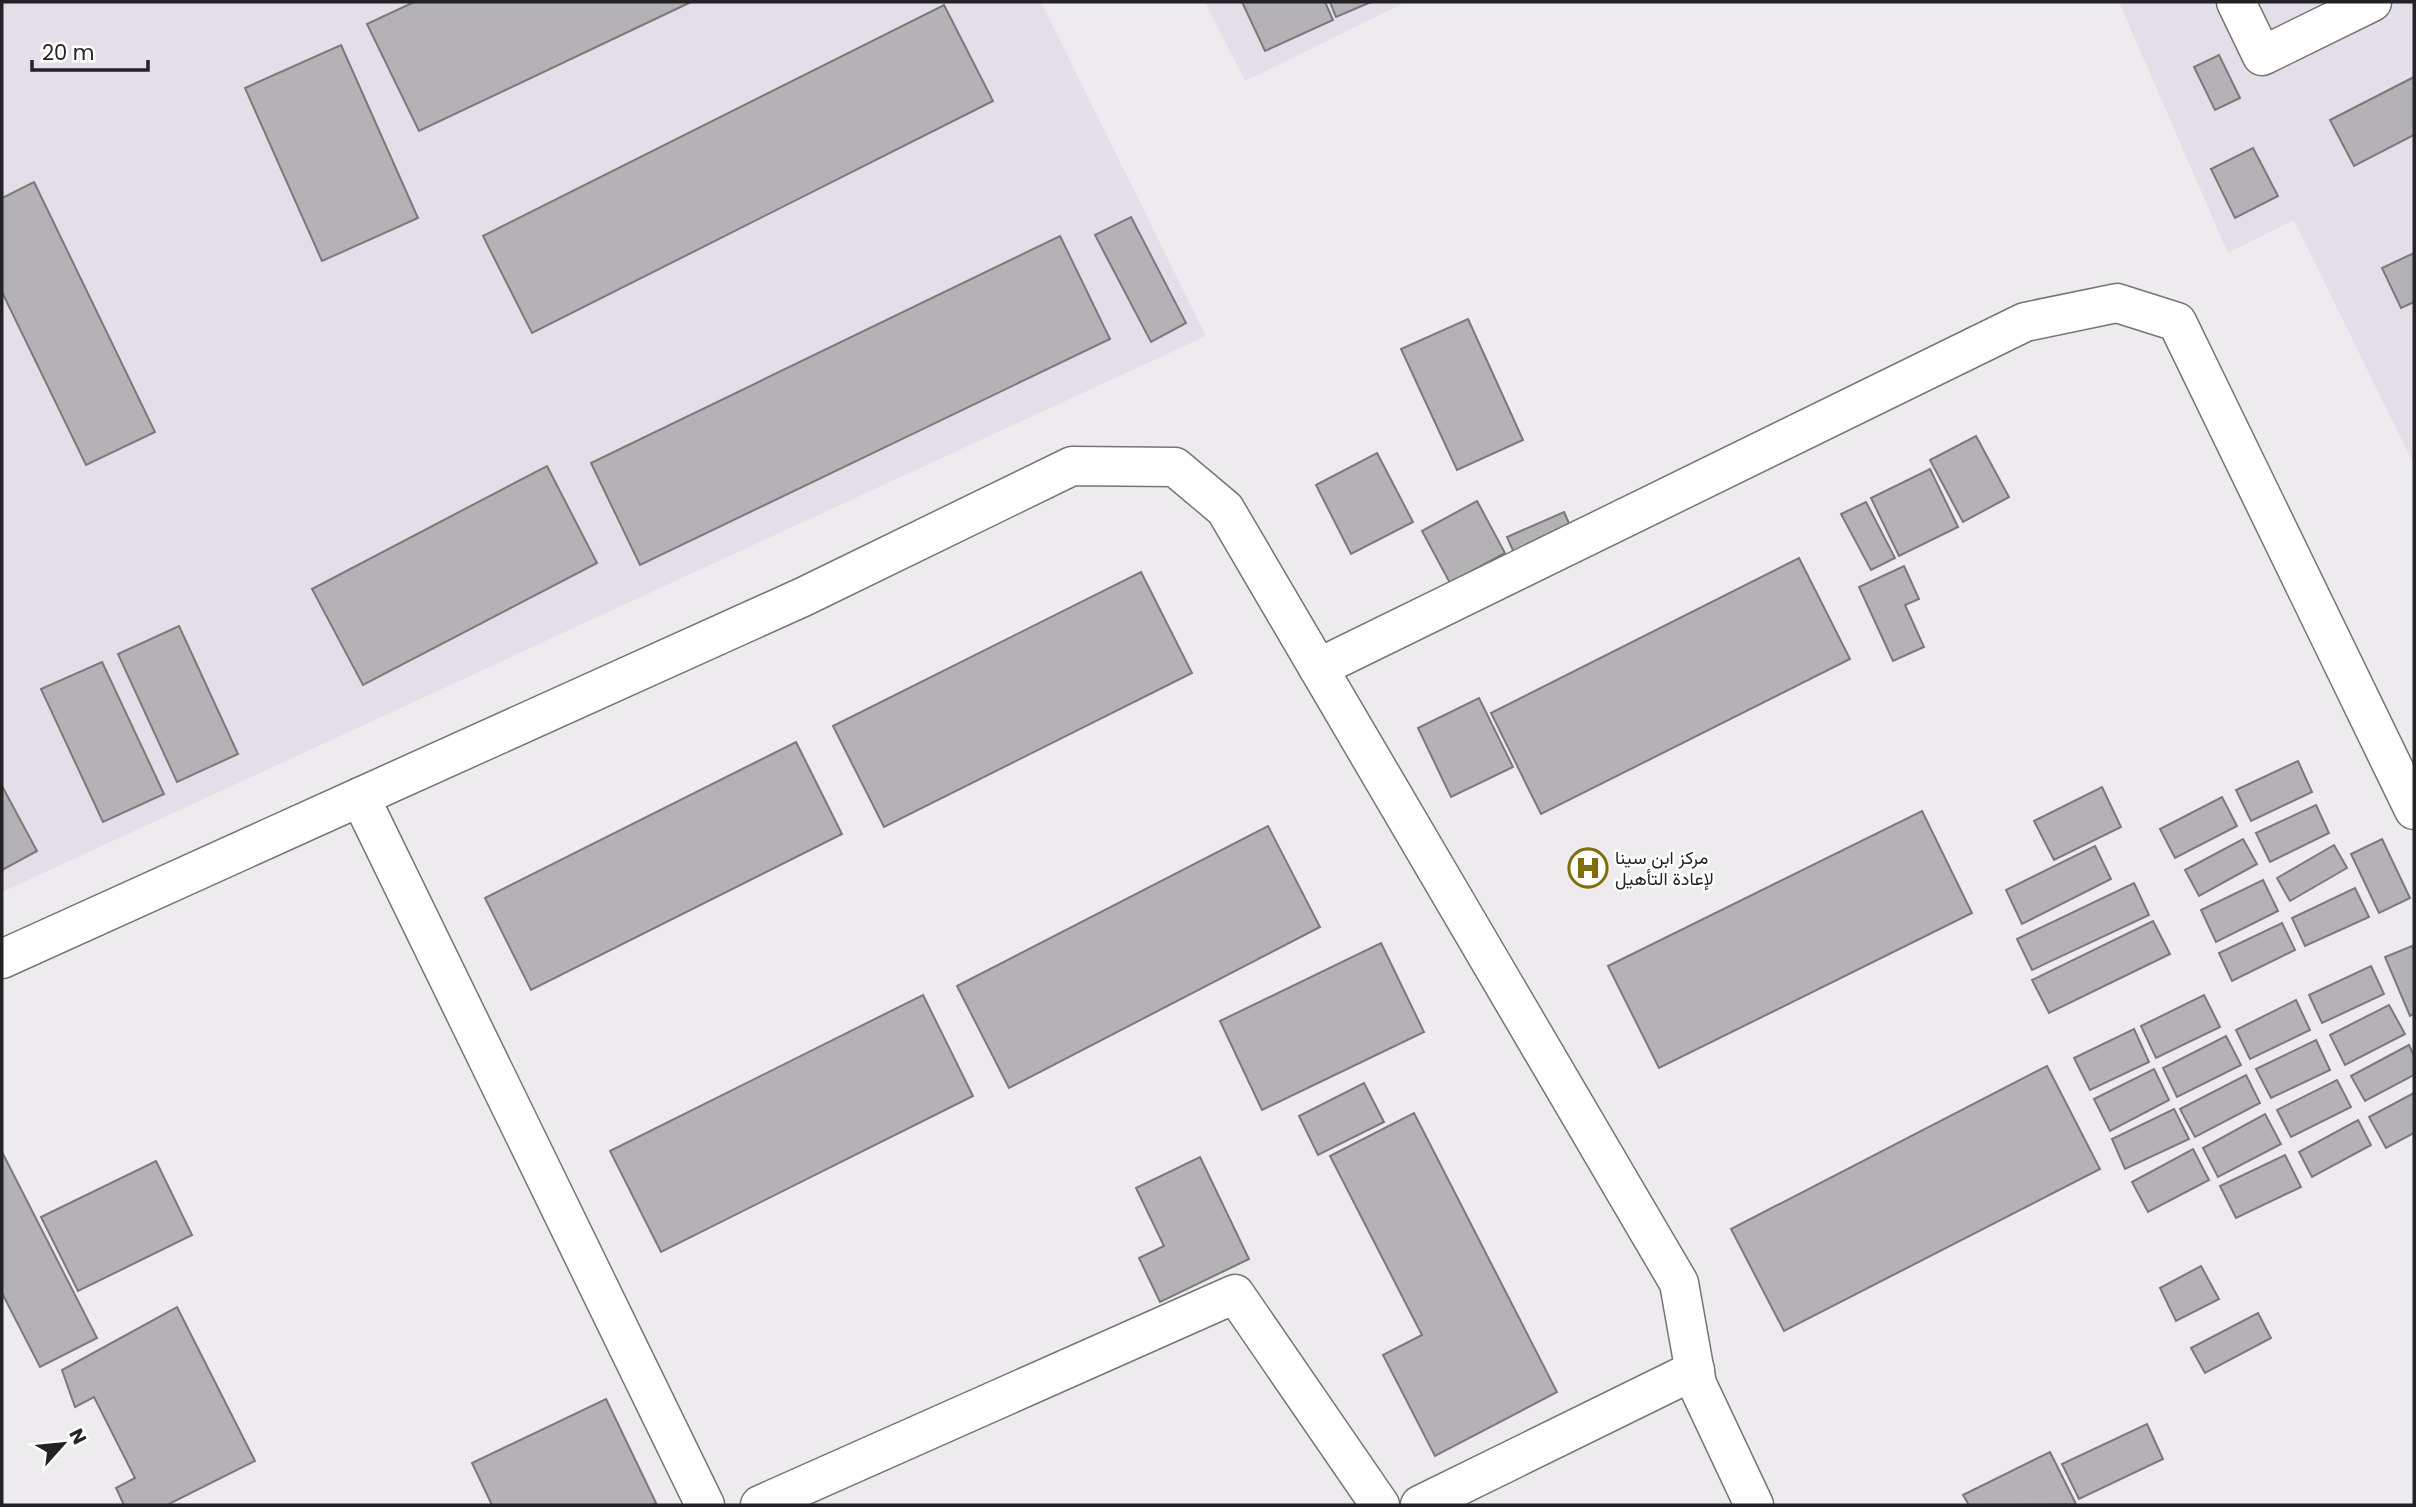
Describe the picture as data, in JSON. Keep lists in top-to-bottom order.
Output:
{
  "places": {
    "hospital": ["مركز ابن سينا لإعادة التأهيل"]
  },
  "scale_bar": "20 m",
  "north": "top right"
}
